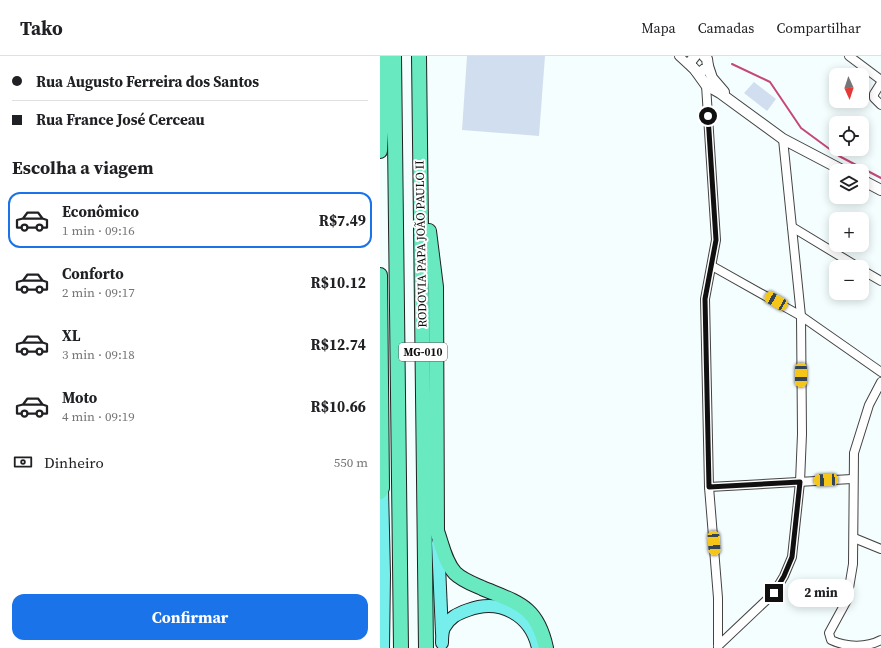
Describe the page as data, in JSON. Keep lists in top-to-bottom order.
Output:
{
  "streets": {
    "highway": ["RODOVIA PAPA JOÃO PAULO II", "MG-010"]
  },
  "north": "bottom",
  "page": {
    "header": "Tako",
    "nav": ["Mapa", "Camadas", "Compartilhar"],
    "banner": ["Rua Augusto Ferreira dos Santos", "Rua France José Cerceau"],
    "map_buttons": ["+", "−"],
    "heading": "Escolha a viagem",
    "list": [
      {
        "name": "Econômico",
        "note": "1 min · 09:16",
        "value": "R$7.49"
      },
      {
        "name": "Conforto",
        "note": "2 min · 09:17",
        "value": "R$10.12"
      },
      {
        "name": "XL",
        "note": "3 min · 09:18",
        "value": "R$12.74"
      },
      {
        "name": "Moto",
        "note": "4 min · 09:19",
        "value": "R$10.66"
      }
    ],
    "pay": ["Dinheiro", "550 m"],
    "bubble": "2 min",
    "buttons": "Confirmar"
  }
}
